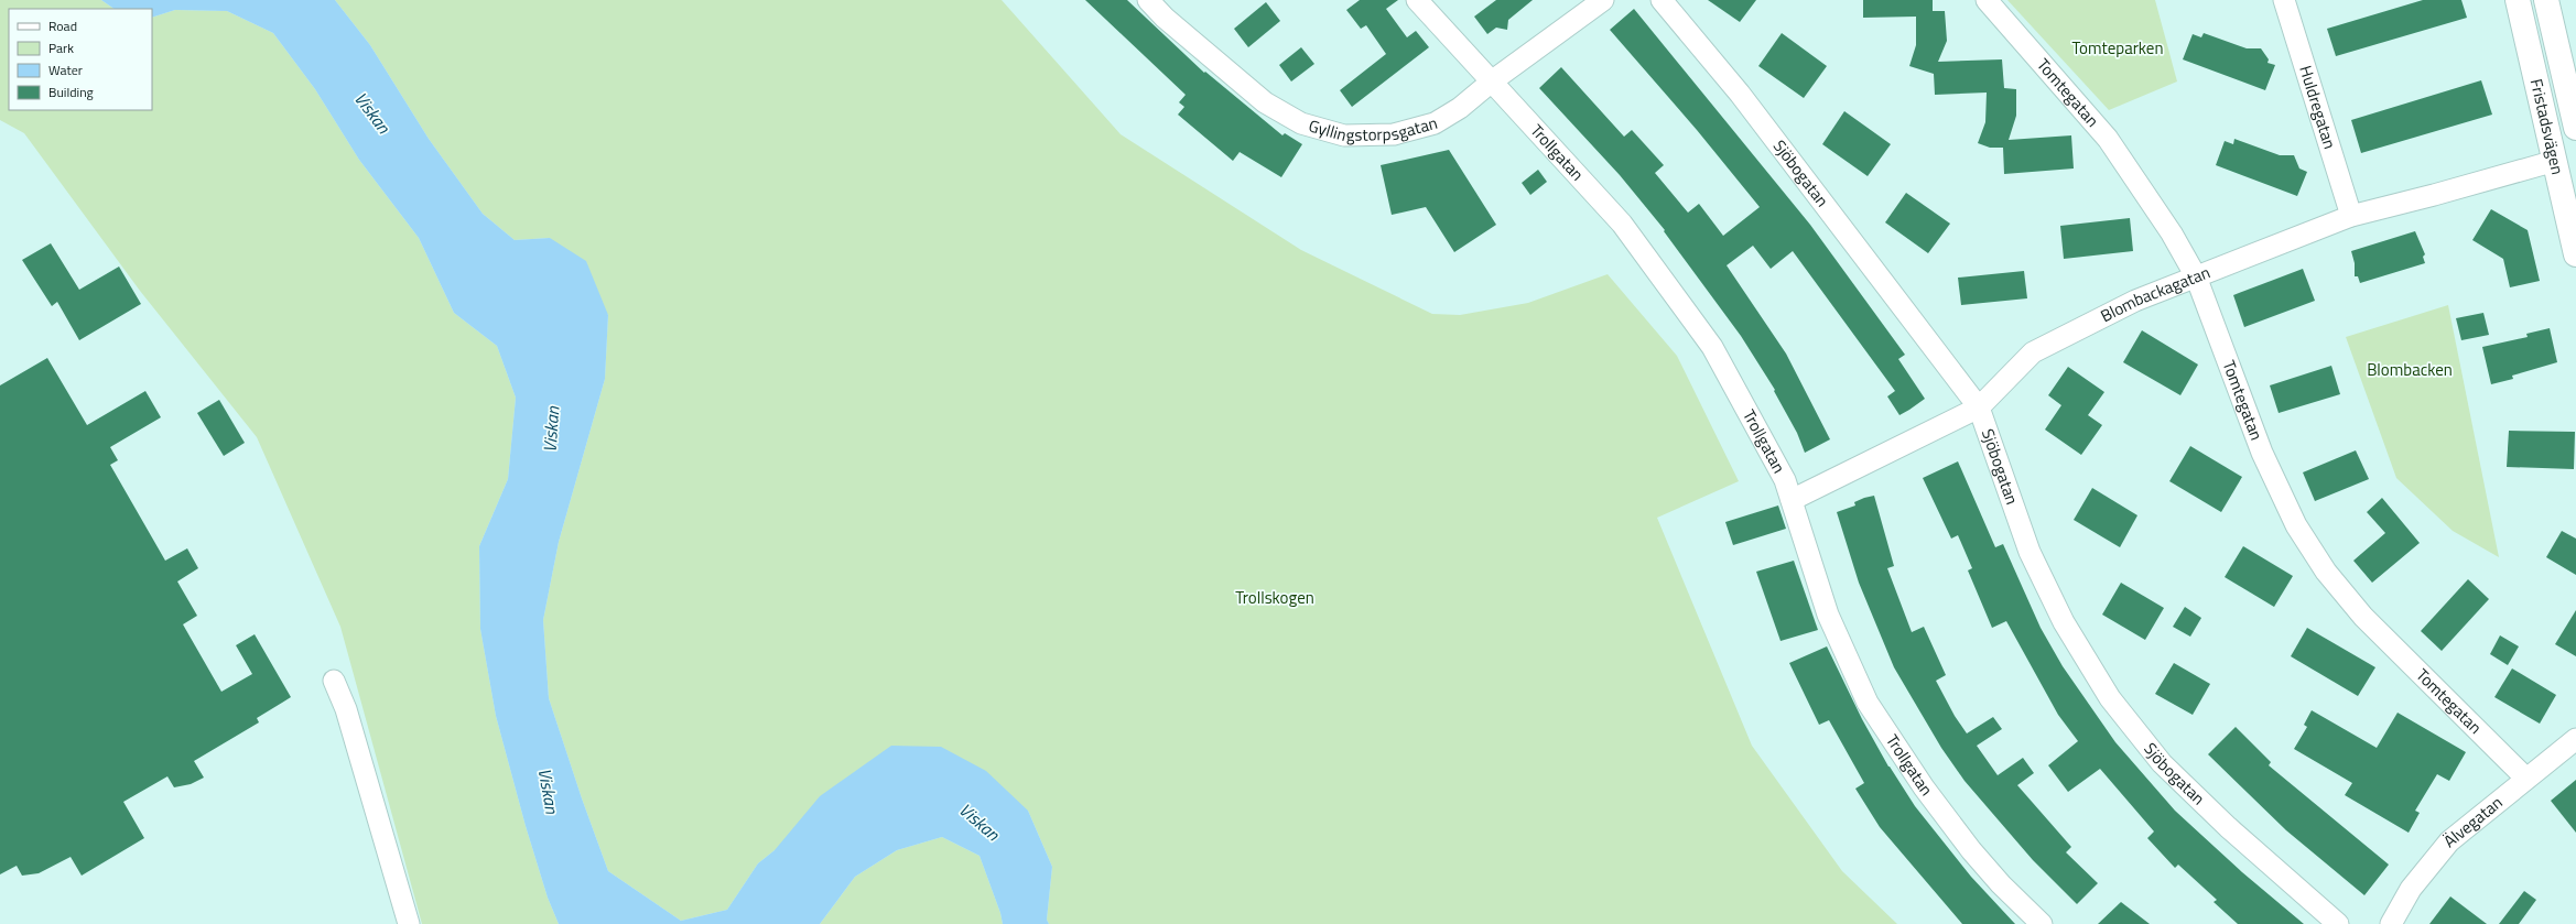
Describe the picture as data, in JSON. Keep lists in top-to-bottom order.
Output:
{
  "streets": {
    "street": [
      "Tomtegatan",
      "Huldregatan",
      "Gyllingstorpsgatan",
      "Fristadsvägen",
      "Trollgatan",
      "Sjöbogatan",
      "Blombackagatan",
      "Älvegatan"
    ]
  },
  "crossings": [
    ["Tomtegatan", "Blombackagatan"],
    ["Tomtegatan", "Älvegatan"],
    ["Huldregatan", "Blombackagatan"],
    ["Gyllingstorpsgatan", "Trollgatan"],
    ["Fristadsvägen", "Blombackagatan"],
    ["Trollgatan", "Blombackagatan"],
    ["Sjöbogatan", "Blombackagatan"]
  ],
  "water": ["Viskan"],
  "parks": ["Tomteparken", "Blombacken", "Trollskogen"],
  "legend": [
    "Road",
    "Park",
    "Water",
    "Building"
  ]
}
